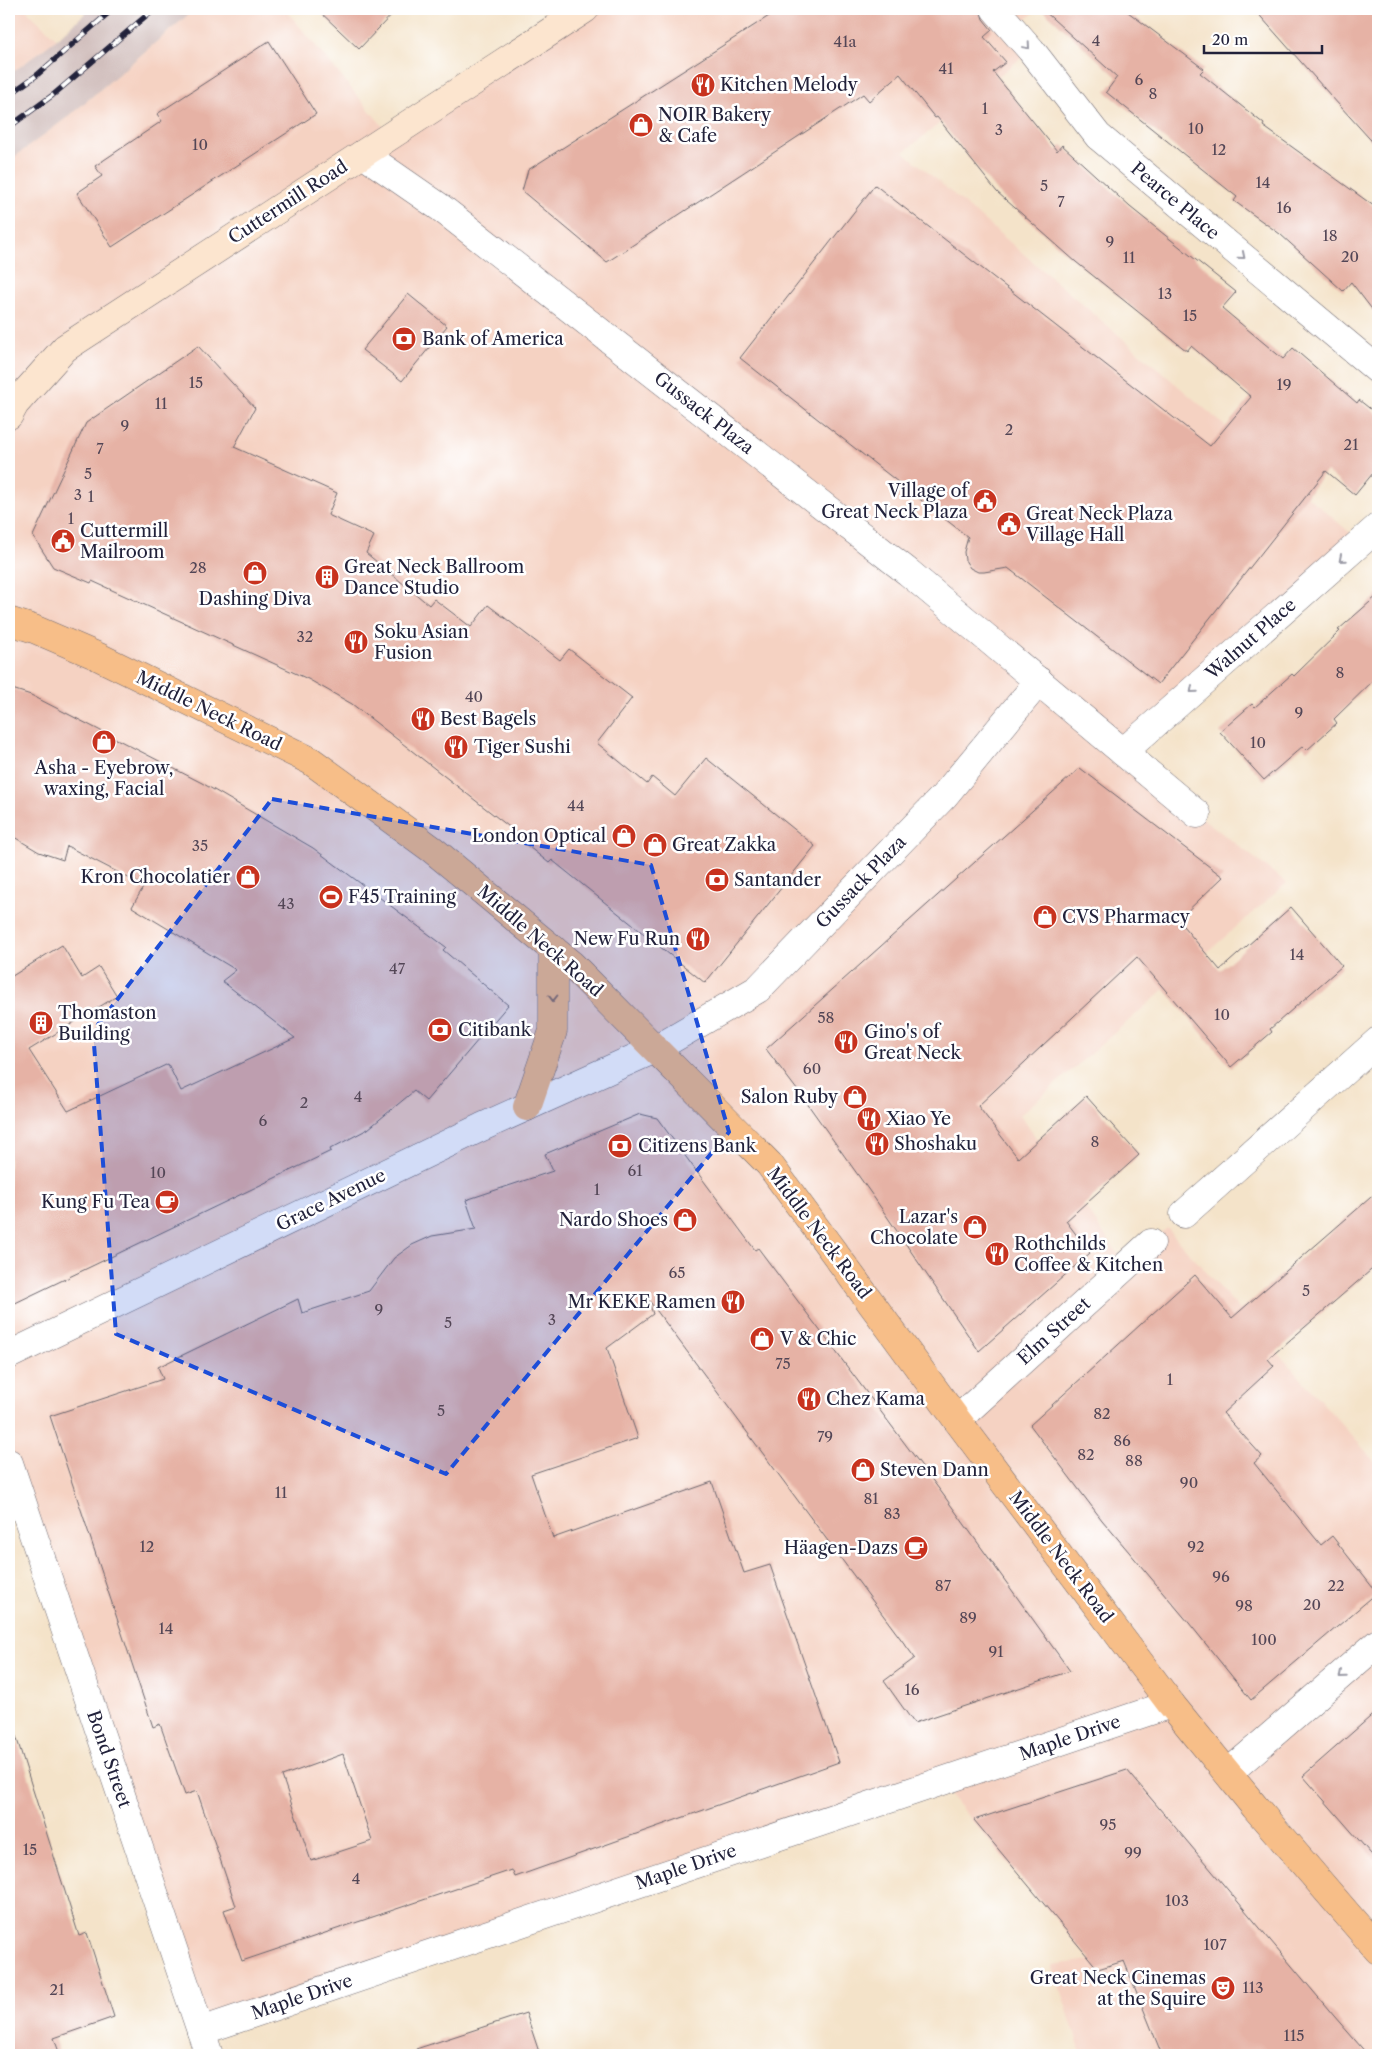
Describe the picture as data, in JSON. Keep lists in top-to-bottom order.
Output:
{
  "streets": {
    "main road": ["Cuttermill Road", "Middle Neck Road"],
    "street": [
      "Pearce Place",
      "Gussack Plaza",
      "Walnut Place",
      "Grace Avenue",
      "Elm Street",
      "Maple Drive",
      "Bond Street"
    ]
  },
  "crossings": [
    ["Cuttermill Road", "Gussack Plaza"],
    ["Gussack Plaza", "Walnut Place"],
    ["Gussack Plaza", "Middle Neck Road"],
    ["Gussack Plaza", "Grace Avenue"],
    ["Middle Neck Road", "Grace Avenue"],
    ["Middle Neck Road", "Elm Street"],
    ["Middle Neck Road", "Maple Drive"],
    ["Maple Drive", "Bond Street"]
  ],
  "one_way": ["Pearce Place", "Walnut Place"],
  "places": {
    "restaurant": [
      "Kitchen Melody",
      "Soku Asian Fusion",
      "Best Bagels",
      "Tiger Sushi",
      "New Fu Run",
      "Gino's of Great Neck",
      "Xiao Ye",
      "Shoshaku",
      "Rothchilds Coffee & Kitchen",
      "Mr KEKE Ramen",
      "Chez Kama"
    ],
    "shop": [
      "NOIR Bakery & Cafe",
      "Dashing Diva",
      "Asha - Eyebrow, waxing, Facial",
      "London Optical",
      "Great Zakka",
      "Kron Chocolatier",
      "CVS Pharmacy",
      "Salon Ruby",
      "Nardo Shoes",
      "Lazar's Chocolate",
      "V & Chic",
      "Steven Dann"
    ],
    "bank": [
      "Bank of America",
      "Santander",
      "Citibank",
      "Citizens Bank"
    ],
    "public building": ["Village of Great Neck Plaza", "Great Neck Plaza Village Hall", "Cuttermill Mailroom"],
    "building": ["Great Neck Ballroom Dance Studio", "Thomaston Building"],
    "sports": ["F45 Training"],
    "cafe": ["Kung Fu Tea", "Häagen-Dazs"],
    "theatre": ["Great Neck Cinemas at the Squire"]
  },
  "house_numbers": [
    "4",
    "41a",
    "41",
    "6",
    "8",
    "1",
    "10",
    "3",
    "10",
    "12",
    "14",
    "5",
    "7",
    "16",
    "18",
    "9",
    "20",
    "11",
    "13",
    "15",
    "15",
    "19",
    "11",
    "9",
    "2",
    "21",
    "7",
    "5",
    "3",
    "1",
    "1",
    "28",
    "32",
    "8",
    "40",
    "9",
    "10",
    "44",
    "35",
    "43",
    "14",
    "47",
    "10",
    "58",
    "60",
    "4",
    "2",
    "6",
    "8",
    "61",
    "10",
    "1",
    "65",
    "5",
    "9",
    "3",
    "5",
    "75",
    "1",
    "5",
    "82",
    "79",
    "86",
    "82",
    "88",
    "90",
    "11",
    "81",
    "83",
    "12",
    "92",
    "96",
    "87",
    "22",
    "20",
    "98",
    "89",
    "14",
    "100",
    "91",
    "16",
    "95",
    "15",
    "99",
    "4",
    "103",
    "107",
    "113",
    "21",
    "115"
  ],
  "scale_bar": "20 m"
}
